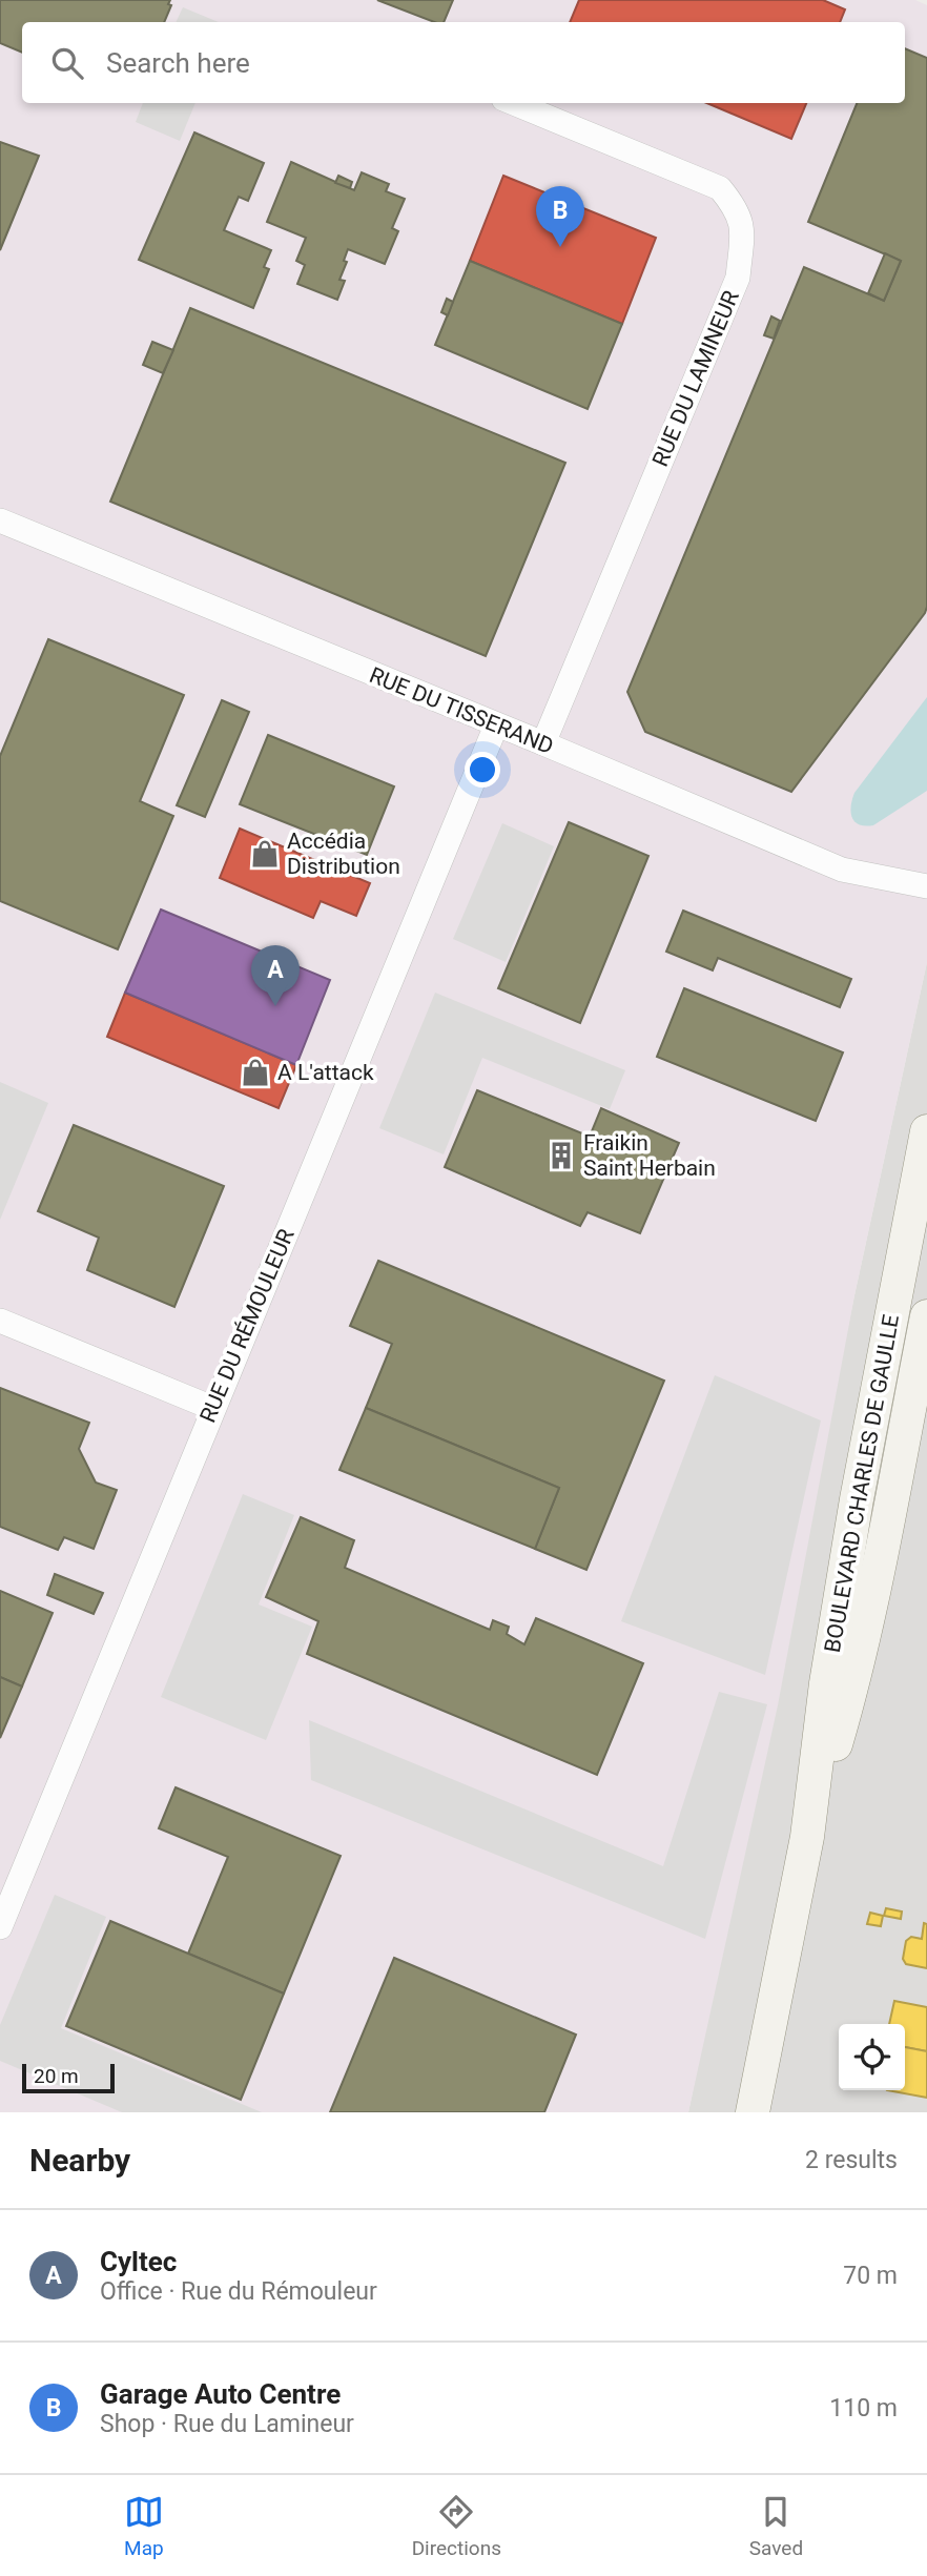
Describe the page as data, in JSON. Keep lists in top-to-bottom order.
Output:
{
  "streets": {
    "street": [
      "RUE DU LAMINEUR",
      "RUE DU TISSERAND",
      "RUE DU RÉMOULEUR",
      "BOULEVARD CHARLES DE GAULLE"
    ]
  },
  "crossings": [
    ["RUE DU LAMINEUR", "RUE DU TISSERAND"],
    ["RUE DU TISSERAND", "RUE DU RÉMOULEUR"]
  ],
  "places": {
    "shop": ["Accédia Distribution", "A L'attack"],
    "building": ["Fraikin Saint Herbain"]
  },
  "scale_bar": "20 m",
  "page": {
    "search": "Search here",
    "pins": ["B", "A"],
    "scale": "20 m",
    "heading": ["Nearby", "2 results"],
    "list": [
      {
        "mark": "A",
        "name": "Cyltec",
        "note": "Office · Rue du Rémouleur",
        "value": "70 m"
      },
      {
        "mark": "B",
        "name": "Garage Auto Centre",
        "note": "Shop · Rue du Lamineur",
        "value": "110 m"
      }
    ],
    "nav": ["Map", "Directions", "Saved"]
  }
}
